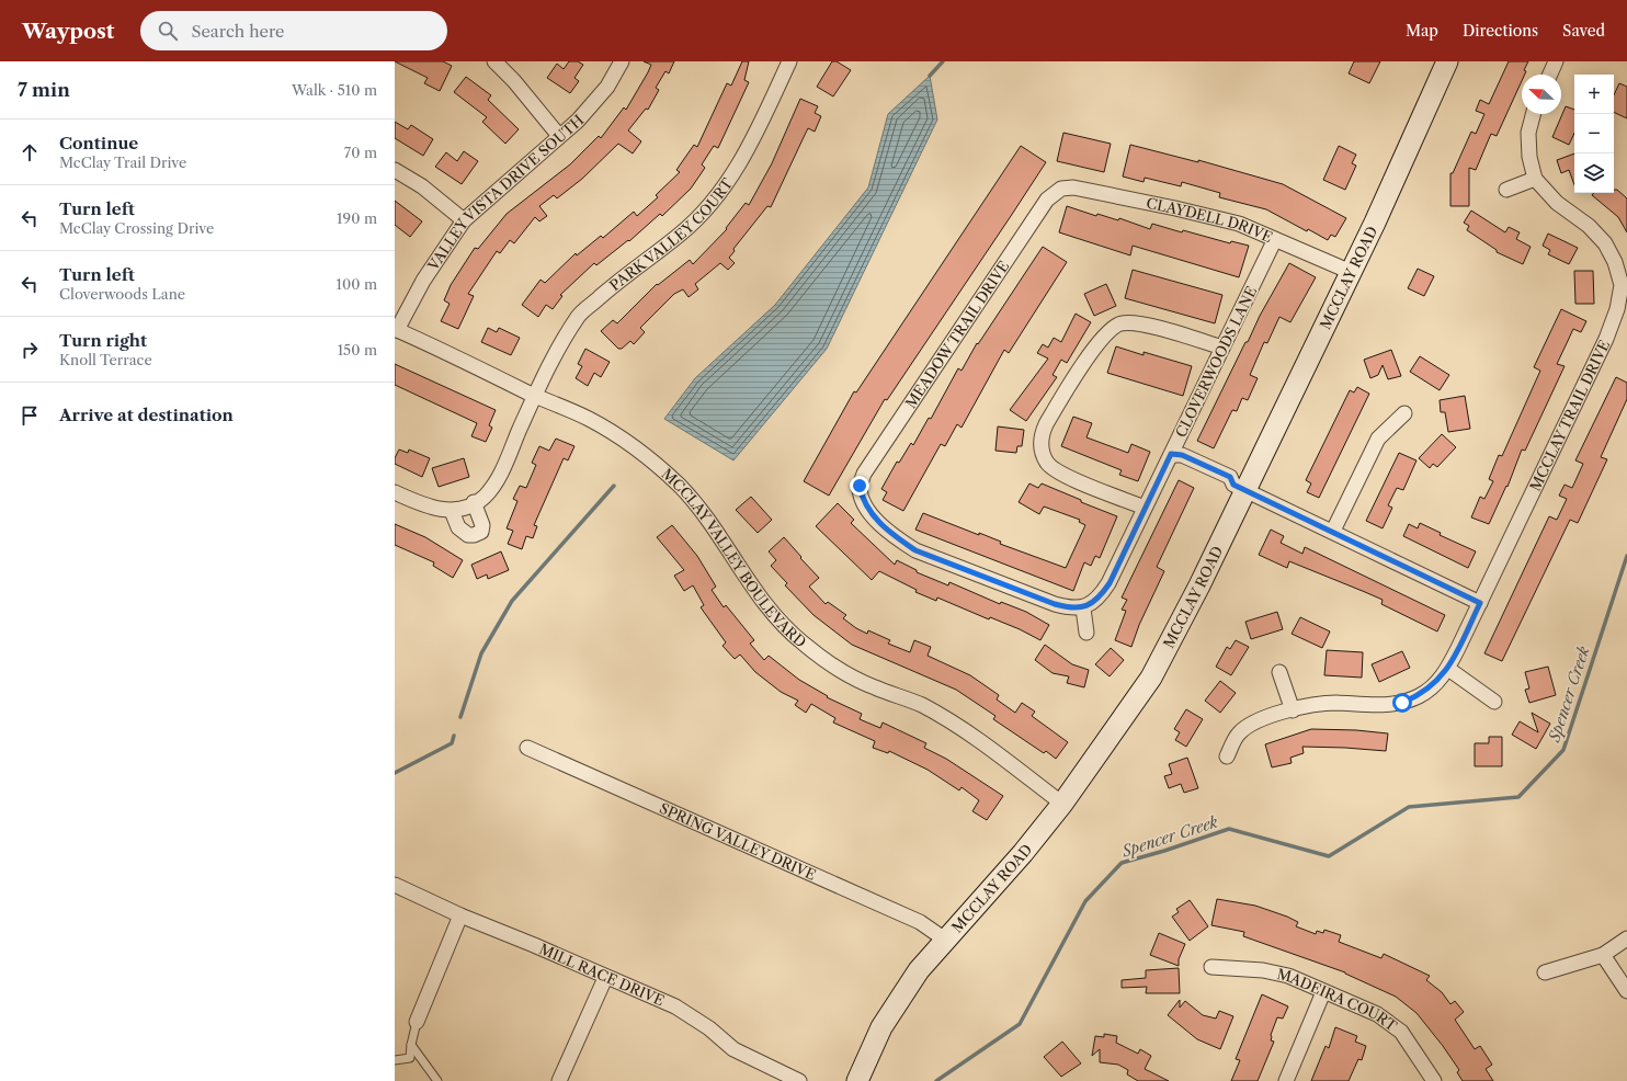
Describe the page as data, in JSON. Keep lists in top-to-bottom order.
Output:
{
  "streets": {
    "main road": ["MCCLAY ROAD"],
    "street": [
      "VALLEY VISTA DRIVE SOUTH",
      "CLAYDELL DRIVE",
      "PARK VALLEY COURT",
      "MEADOW TRAIL DRIVE",
      "CLOVERWOODS LANE",
      "MCCLAY TRAIL DRIVE",
      "MCCLAY VALLEY BOULEVARD",
      "SPRING VALLEY DRIVE",
      "MILL RACE DRIVE",
      "MADEIRA COURT"
    ]
  },
  "crossings": [
    ["VALLEY VISTA DRIVE SOUTH", "MCCLAY VALLEY BOULEVARD"],
    ["CLAYDELL DRIVE", "MCCLAY ROAD"],
    ["CLAYDELL DRIVE", "MEADOW TRAIL DRIVE"],
    ["CLAYDELL DRIVE", "CLOVERWOODS LANE"],
    ["PARK VALLEY COURT", "MCCLAY VALLEY BOULEVARD"],
    ["MCCLAY ROAD", "MCCLAY VALLEY BOULEVARD"],
    ["MCCLAY ROAD", "SPRING VALLEY DRIVE"],
    ["MEADOW TRAIL DRIVE", "CLOVERWOODS LANE"]
  ],
  "water": ["Spencer Creek"],
  "north": "top left",
  "page": {
    "header": "Waypost",
    "search": "Search here",
    "nav": ["Map", "Directions", "Saved"],
    "heading": ["7 min", "Walk · 510 m"],
    "map_buttons": ["+", "−"],
    "list": [
      ["Continue", "McClay Trail Drive", "70 m"],
      ["Turn left", "McClay Crossing Drive", "190 m"],
      ["Turn left", "Cloverwoods Lane", "100 m"],
      ["Turn right", "Knoll Terrace", "150 m"],
      "Arrive at destination"
    ]
  }
}
